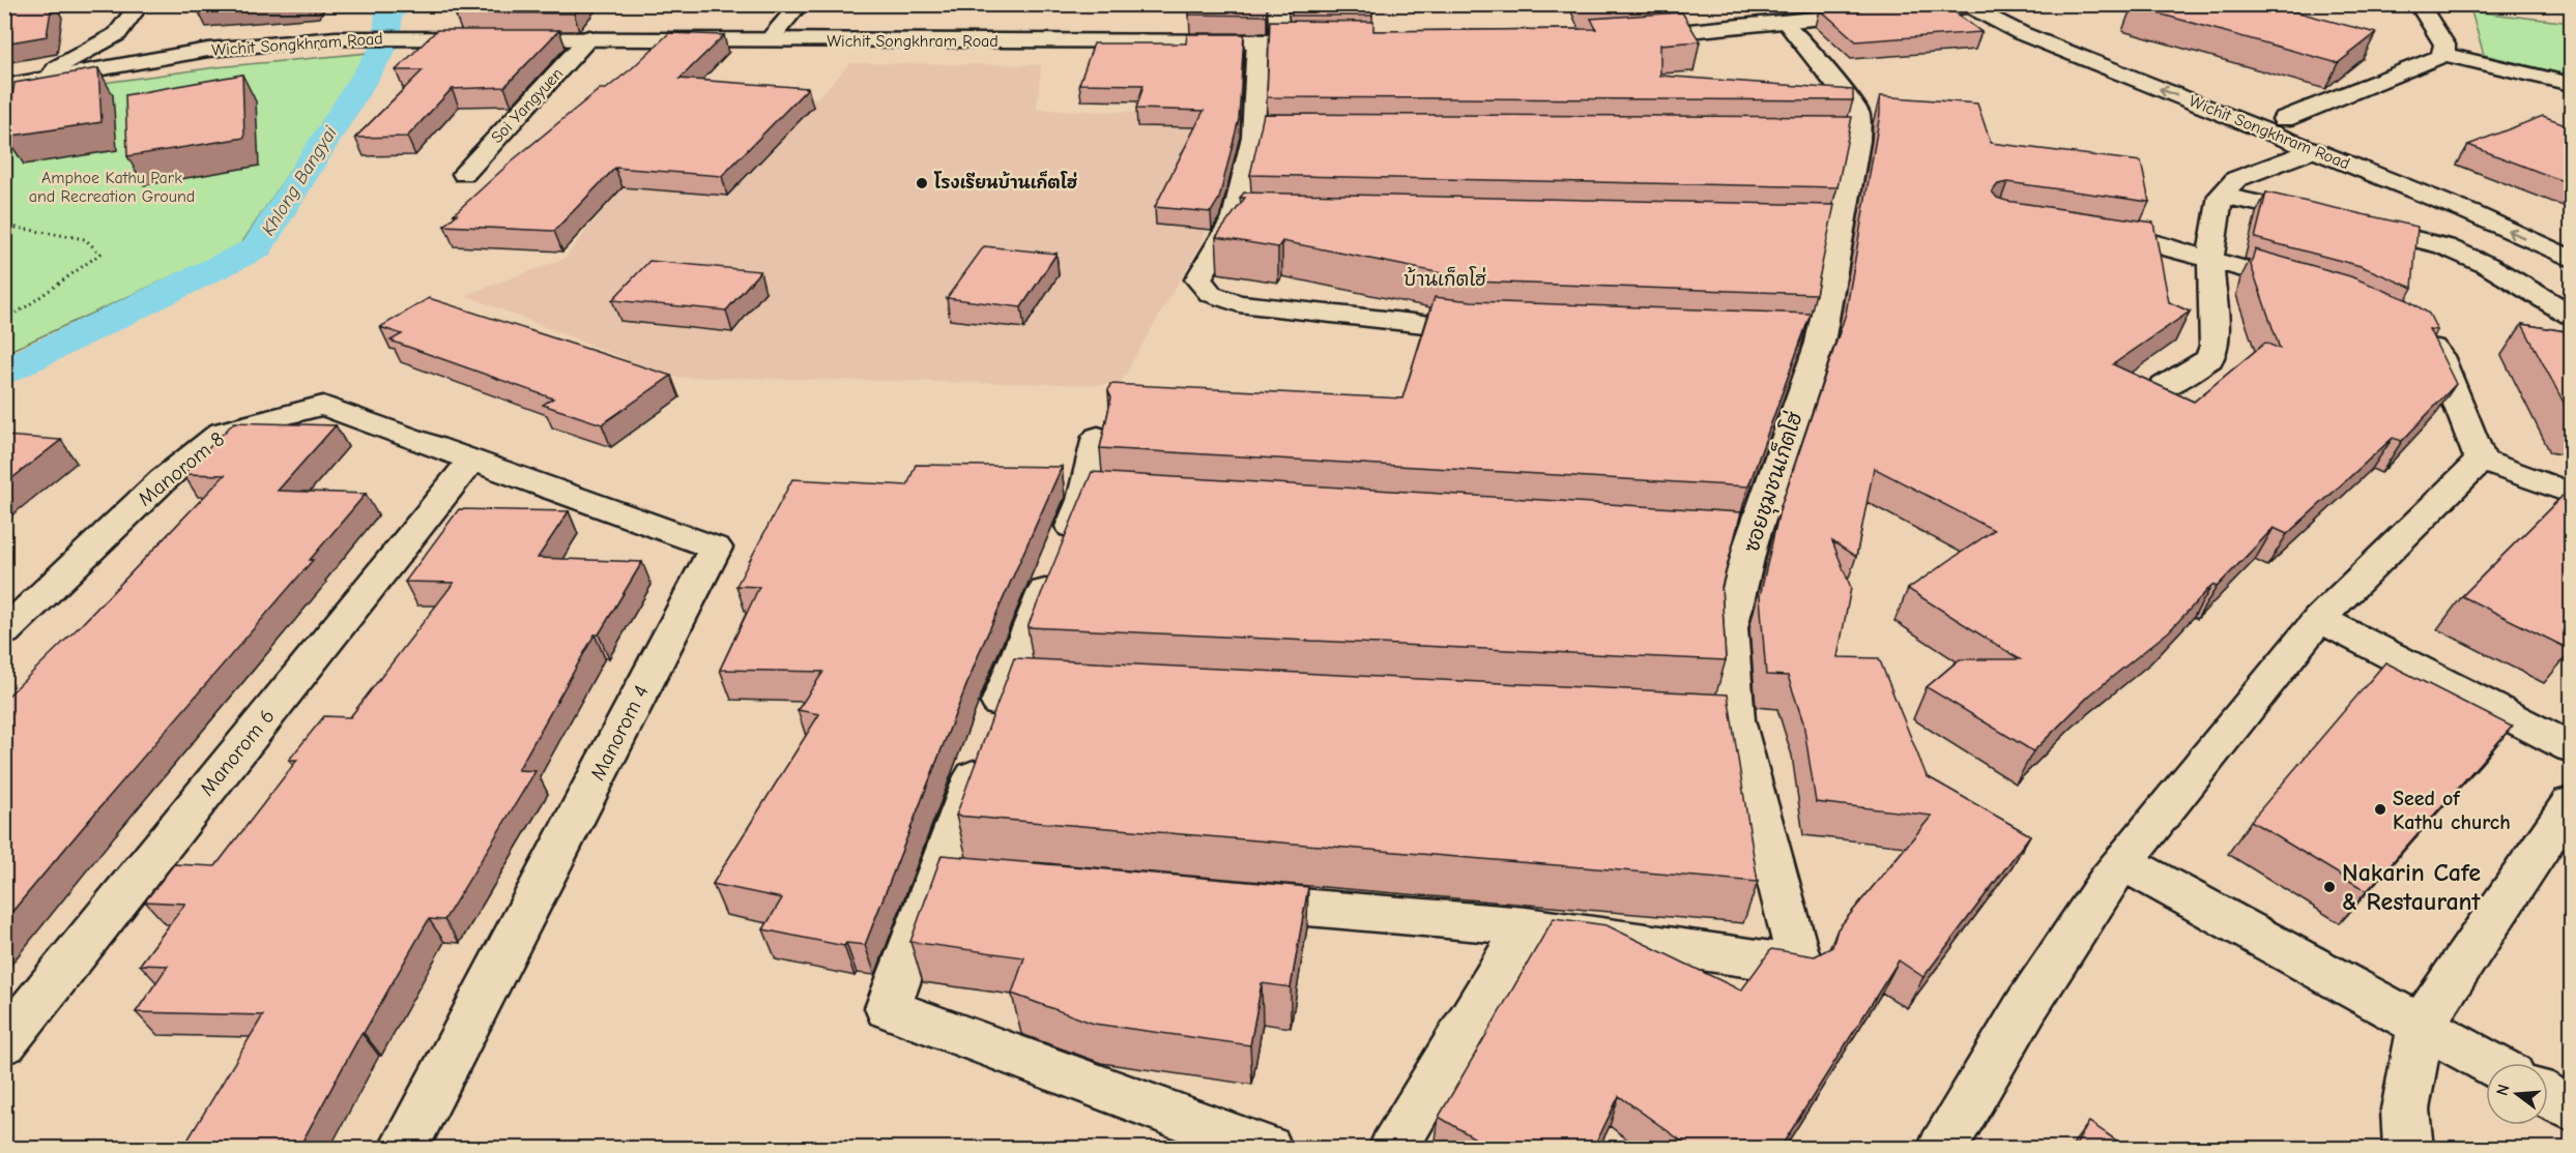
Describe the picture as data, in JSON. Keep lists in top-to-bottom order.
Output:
{
  "streets": {
    "street": [
      "Wichit Songkhram Road",
      "Soi Yangyuen",
      "Manorom 8",
      "ซอยชุมชนเก็ตโฮ่",
      "Manorom 4",
      "Manorom 6"
    ]
  },
  "crossings": [
    ["Wichit Songkhram Road", "Soi Yangyuen"],
    ["Manorom 8", "Manorom 4"],
    ["Manorom 8", "Manorom 6"],
    ["Manorom 4", "Manorom 6"]
  ],
  "districts": ["บ้านเก็ตโฮ่"],
  "water": ["Khlong Bangyai"],
  "parks": ["Amphoe Kathu Park and Recreation Ground"],
  "places": ["โรงเรียนบ้านเก็ตโฮ่", "Seed of Kathu church", "Nakarin Cafe & Restaurant"],
  "north": "left"
}
